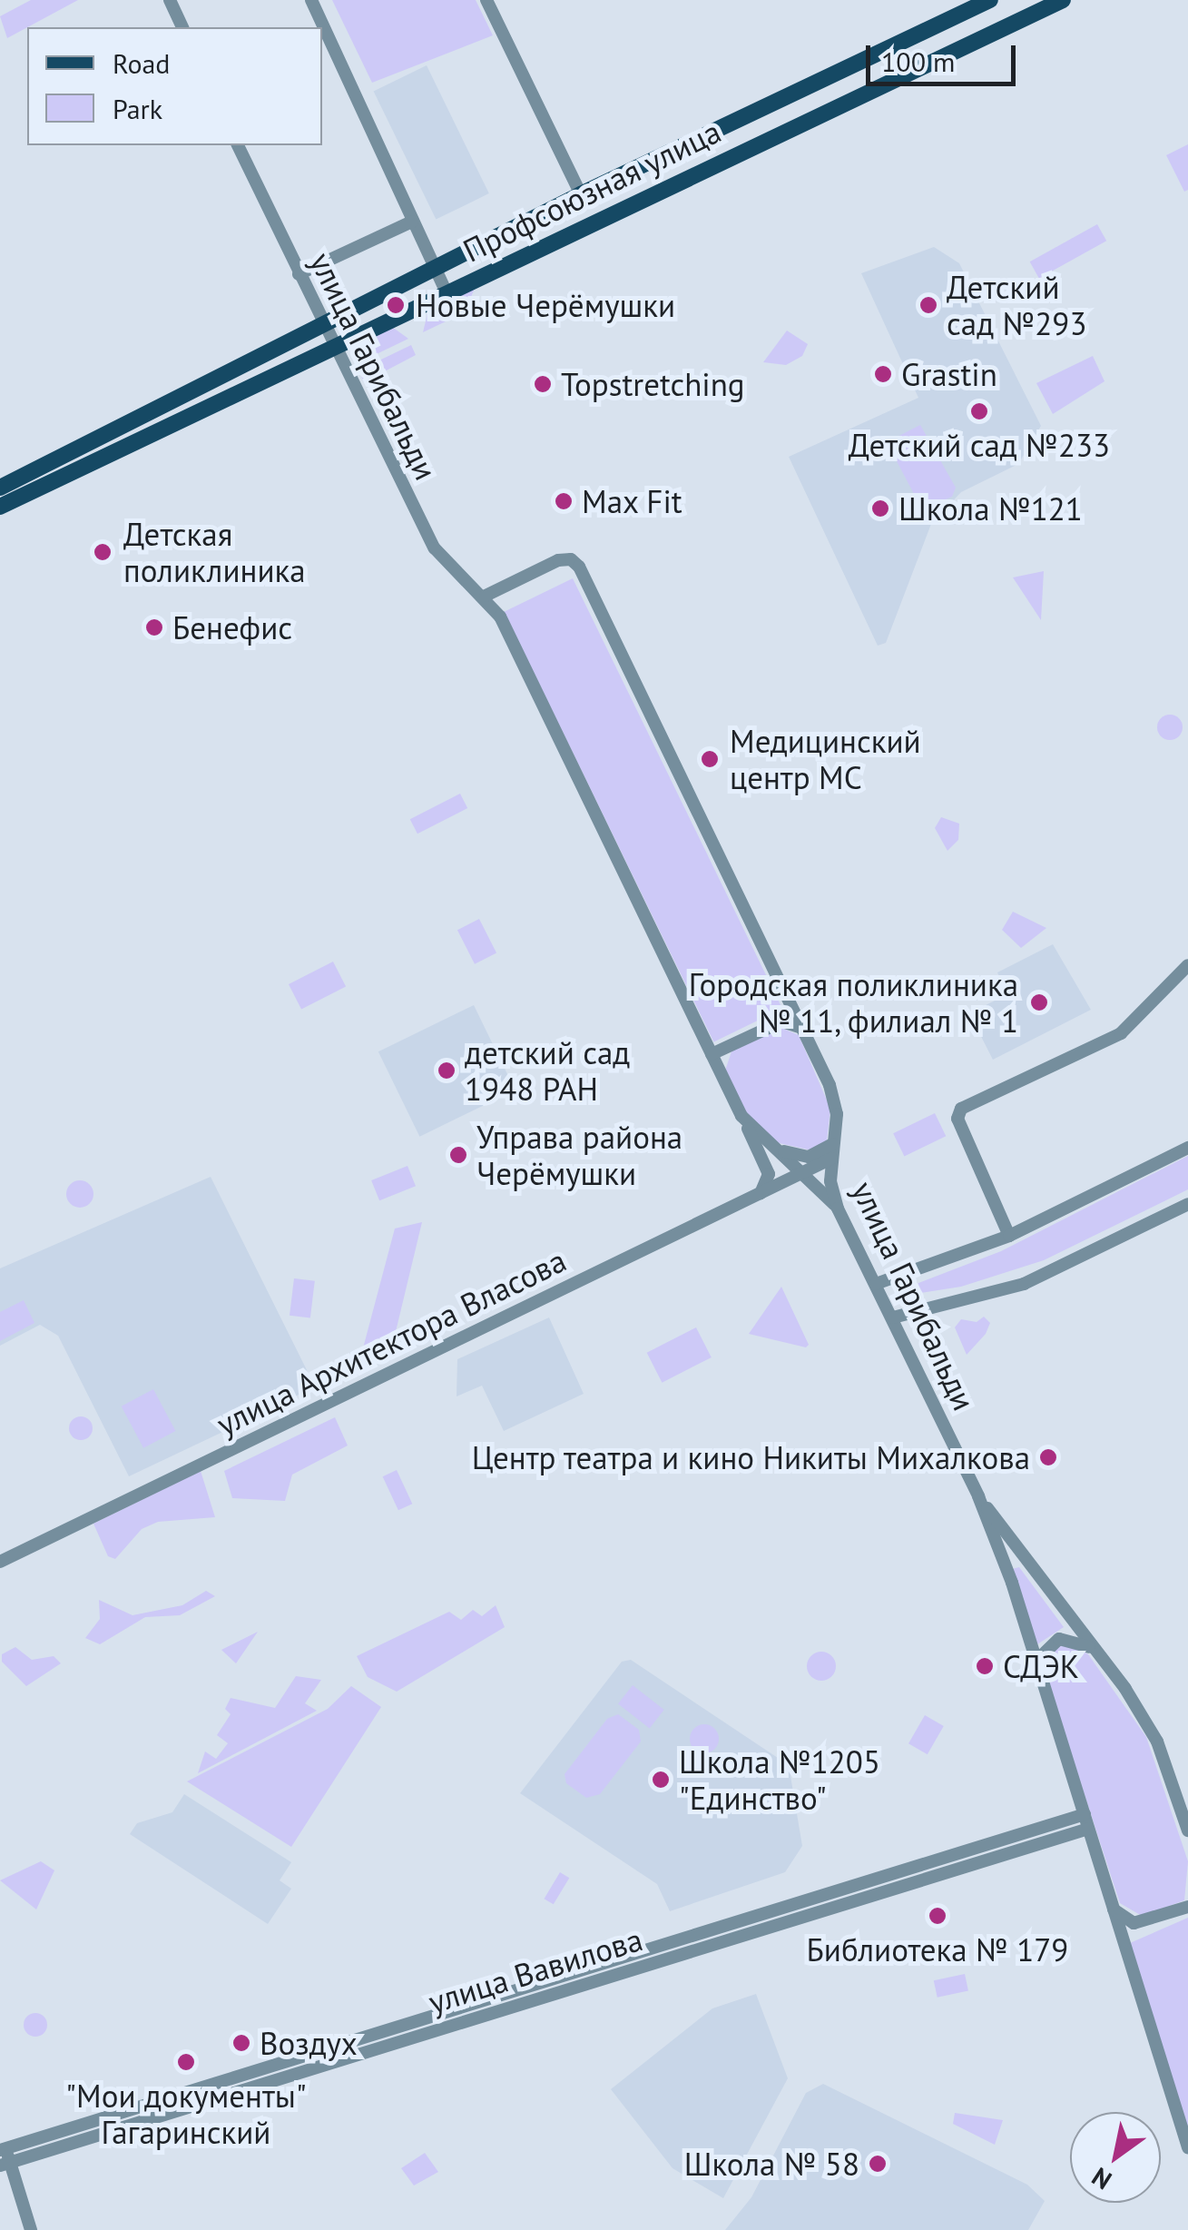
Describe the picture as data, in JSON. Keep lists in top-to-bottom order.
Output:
{
  "streets": {
    "main road": ["Профсоюзная улица"],
    "street": ["улица Гарибальди", "улица Архитектора Власова", "улица Вавилова"]
  },
  "crossings": [
    ["Профсоюзная улица", "улица Гарибальди"],
    ["улица Гарибальди", "улица Архитектора Власова"],
    ["улица Гарибальди", "улица Вавилова"]
  ],
  "places": [
    "Новые Черёмушки",
    "Детский сад №293",
    "Grastin",
    "Topstretching",
    "Детский сад №233",
    "Max Fit",
    "Школа №121",
    "Детская поликлиника",
    "Бенефис",
    "Медицинский центр МС",
    "Городская поликлиника № 11, филиал № 1",
    "детский сад 1948 РАН",
    "Управа района Черёмушки",
    "Центр театра и кино Никиты Михалкова",
    "СДЭК",
    "Школа №1205 \"Единство\"",
    "Библиотека № 179",
    "Воздух",
    "\"Мои документы\" Гагаринский",
    "Школа № 58"
  ],
  "legend": ["Road", "Park"],
  "scale_bar": "100 m",
  "north": "bottom left"
}
